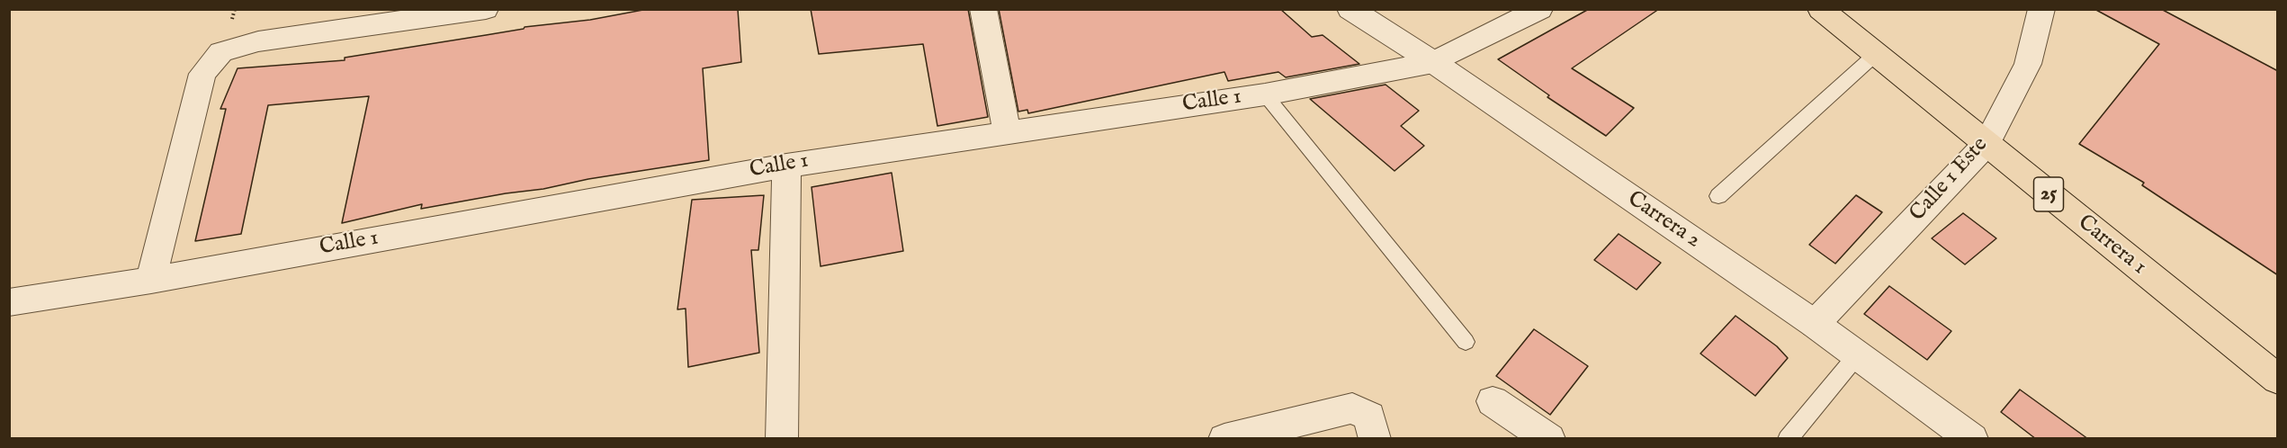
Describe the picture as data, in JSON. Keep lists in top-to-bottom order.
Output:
{
  "streets": {
    "main road": ["25", "Carrera 1"],
    "street": ["Calle 1", "Calle 1 Este", "Carrera 2"]
  },
  "crossings": [
    ["Calle 1", "Carrera 2"],
    ["Calle 1 Este", "Carrera 2"],
    ["Calle 1 Este", "Carrera 1"]
  ]
}
